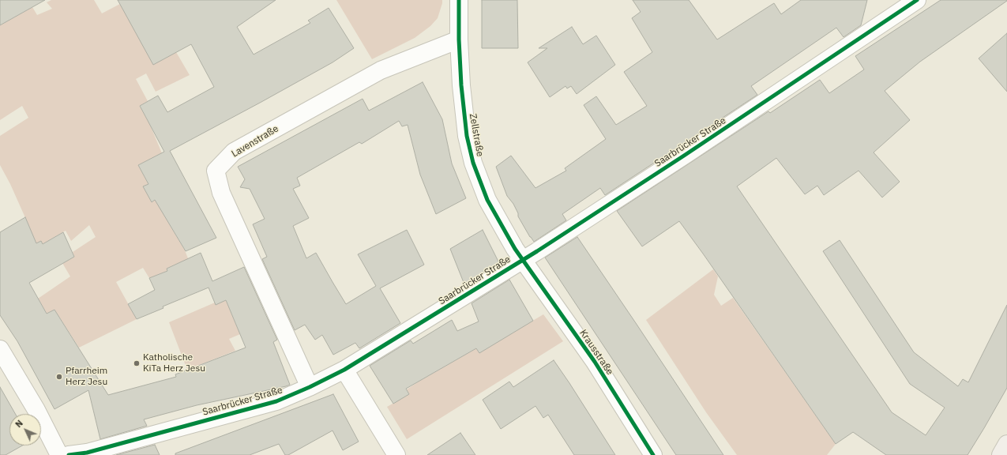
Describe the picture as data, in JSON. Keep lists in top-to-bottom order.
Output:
{
  "streets": {
    "street": [
      "Zellstraße",
      "Lavenstraße",
      "Saarbrücker Straße",
      "Krausstraße"
    ]
  },
  "crossings": [
    ["Zellstraße", "Lavenstraße"],
    ["Zellstraße", "Saarbrücker Straße"],
    ["Zellstraße", "Krausstraße"],
    ["Lavenstraße", "Saarbrücker Straße"],
    ["Saarbrücker Straße", "Krausstraße"]
  ],
  "places": ["Katholische KiTa Herz Jesu", "Pfarrheim Herz Jesu"],
  "north": "top left"
}
